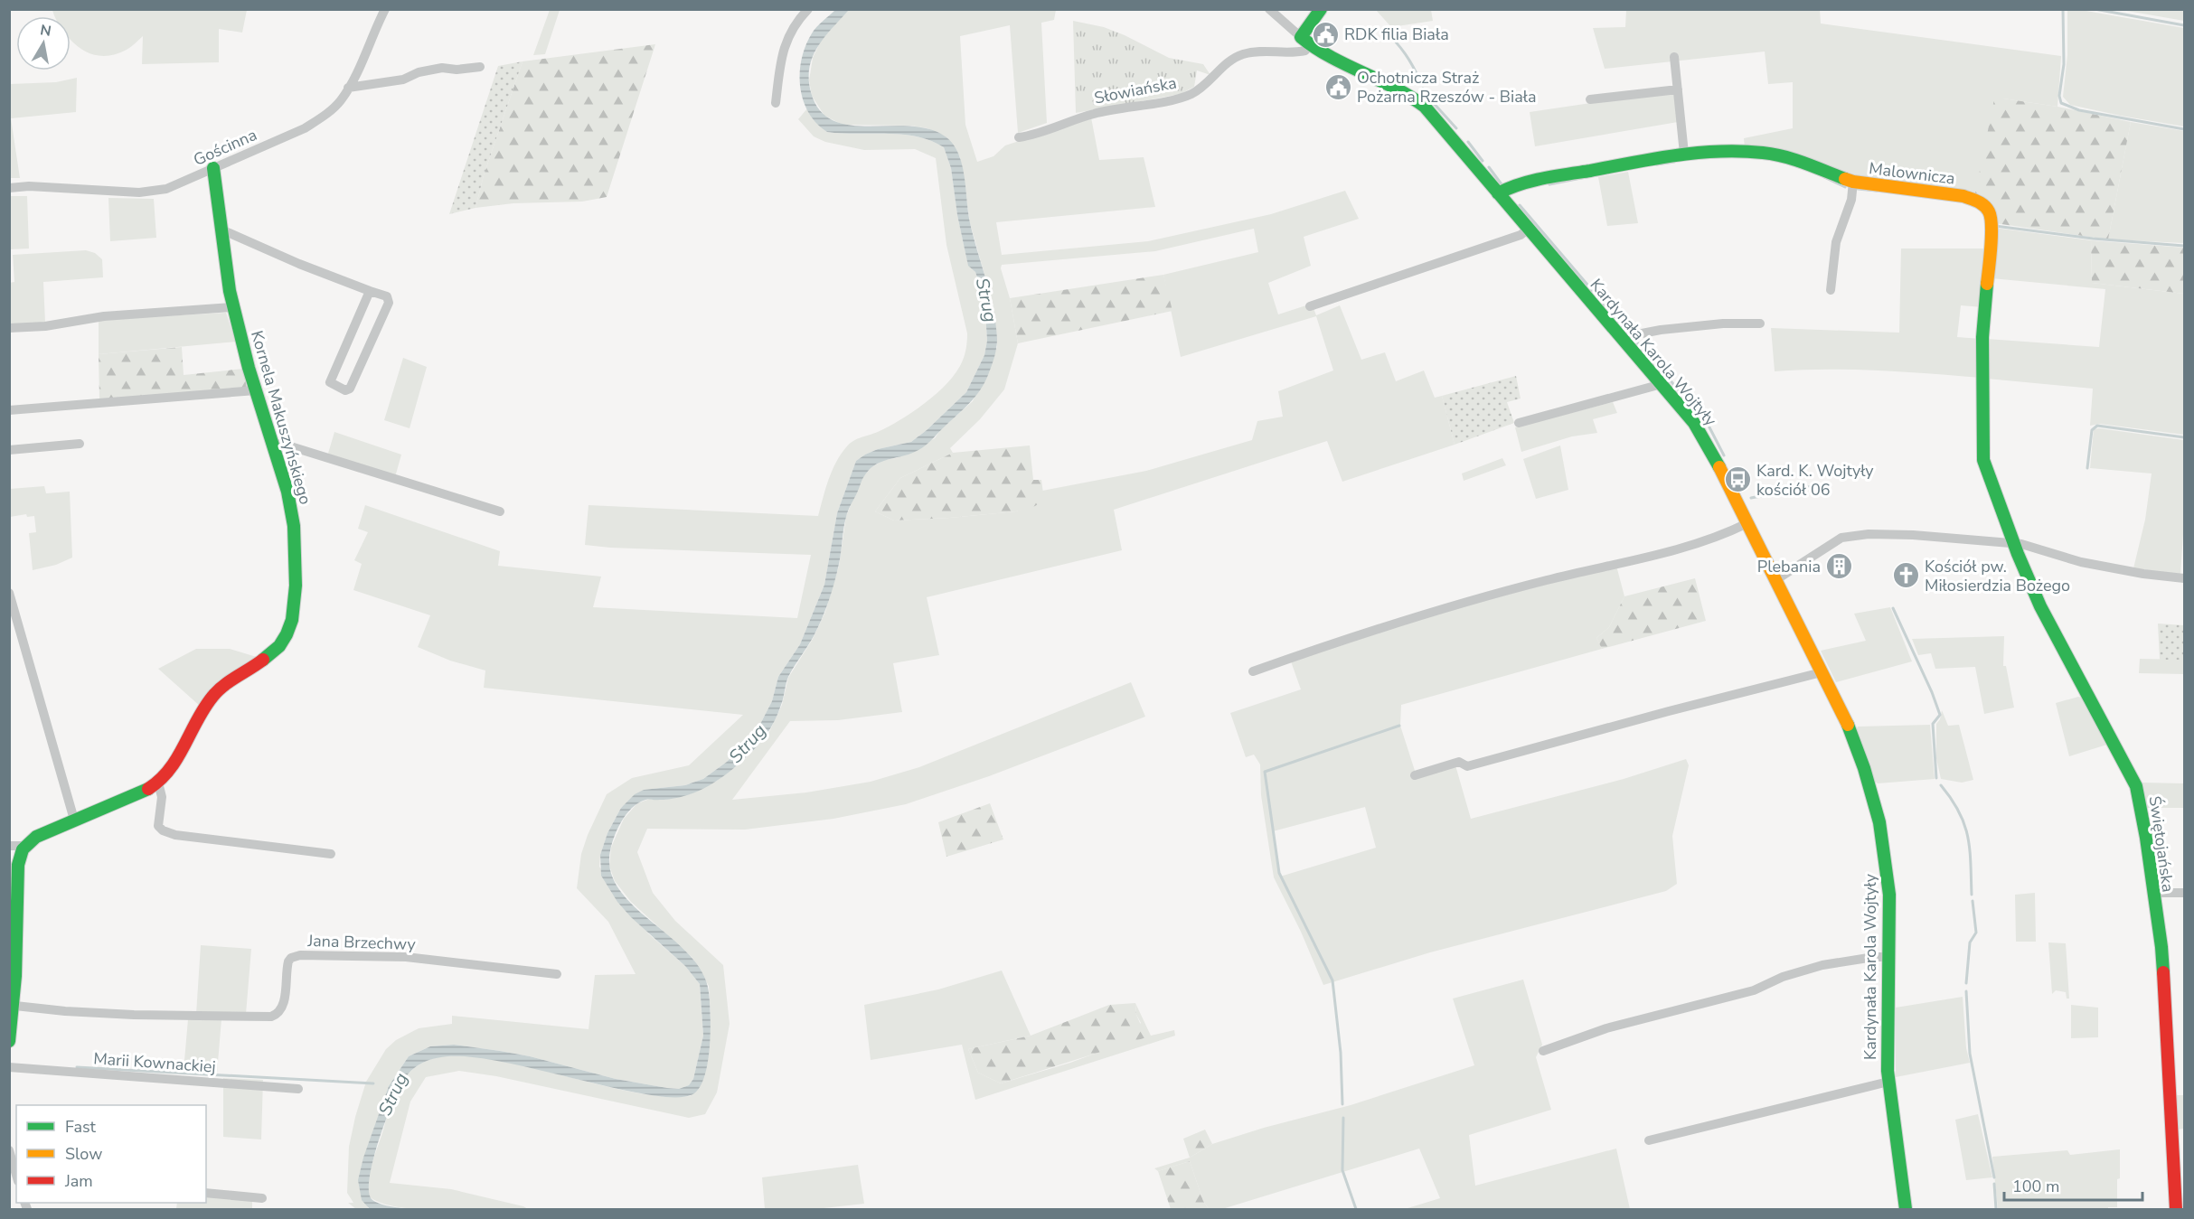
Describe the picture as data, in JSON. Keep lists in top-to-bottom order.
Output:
{
  "streets": {
    "street": [
      "Słowiańska",
      "Gościnna",
      "Malownicza",
      "Kardynała Karola Wojtyły",
      "Kornela Makuszyńskiego",
      "Świętojańska",
      "Jana Brzechwy",
      "Marii Kownackiej"
    ]
  },
  "crossings": [
    ["Słowiańska", "Kardynała Karola Wojtyły"],
    ["Gościnna", "Kornela Makuszyńskiego"],
    ["Malownicza", "Kardynała Karola Wojtyły"],
    ["Malownicza", "Świętojańska"]
  ],
  "water": ["Strug"],
  "places": {
    "public building": ["RDK filia Biała", "Ochotnicza Straż Pożarna Rzeszów - Biała"],
    "bus stop": ["Kard. K. Wojtyły kościół 06"],
    "building": ["Plebania"],
    "church": ["Kościół pw. Miłosierdzia Bożego"]
  },
  "legend": ["Fast", "Slow", "Jam"],
  "scale_bar": "100 m",
  "north": "top"
}
